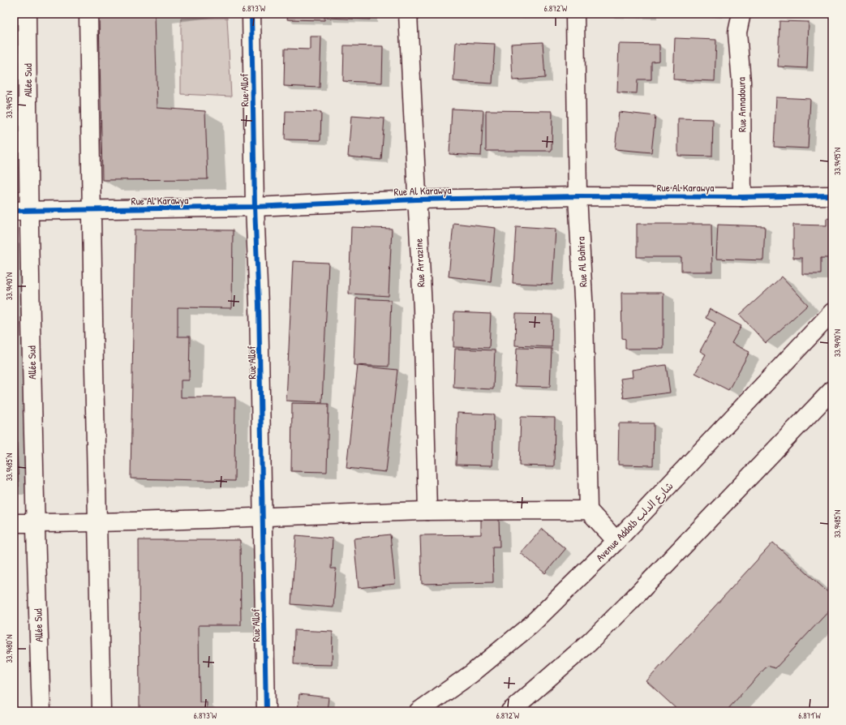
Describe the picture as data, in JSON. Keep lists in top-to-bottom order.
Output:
{
  "streets": {
    "street": [
      "Allée Sud",
      "Rue Allof",
      "Rue Annadoura",
      "Rue Al Karawya",
      "Rue Al Bahira",
      "Rue Arrazine",
      "Avenue Addolb شارع الدلب"
    ]
  },
  "crossings": [
    ["Allée Sud", "Rue Al Karawya"],
    ["Rue Allof", "Rue Al Karawya"],
    ["Rue Annadoura", "Rue Al Karawya"],
    ["Rue Al Karawya", "Rue Al Bahira"],
    ["Rue Al Karawya", "Rue Arrazine"]
  ],
  "coordinates": [
    "6.873°W",
    "6.872°W",
    "33.9495°N",
    "33.9490°N",
    "33.9485°N",
    "33.9480°N",
    "6.871°W"
  ]
}
